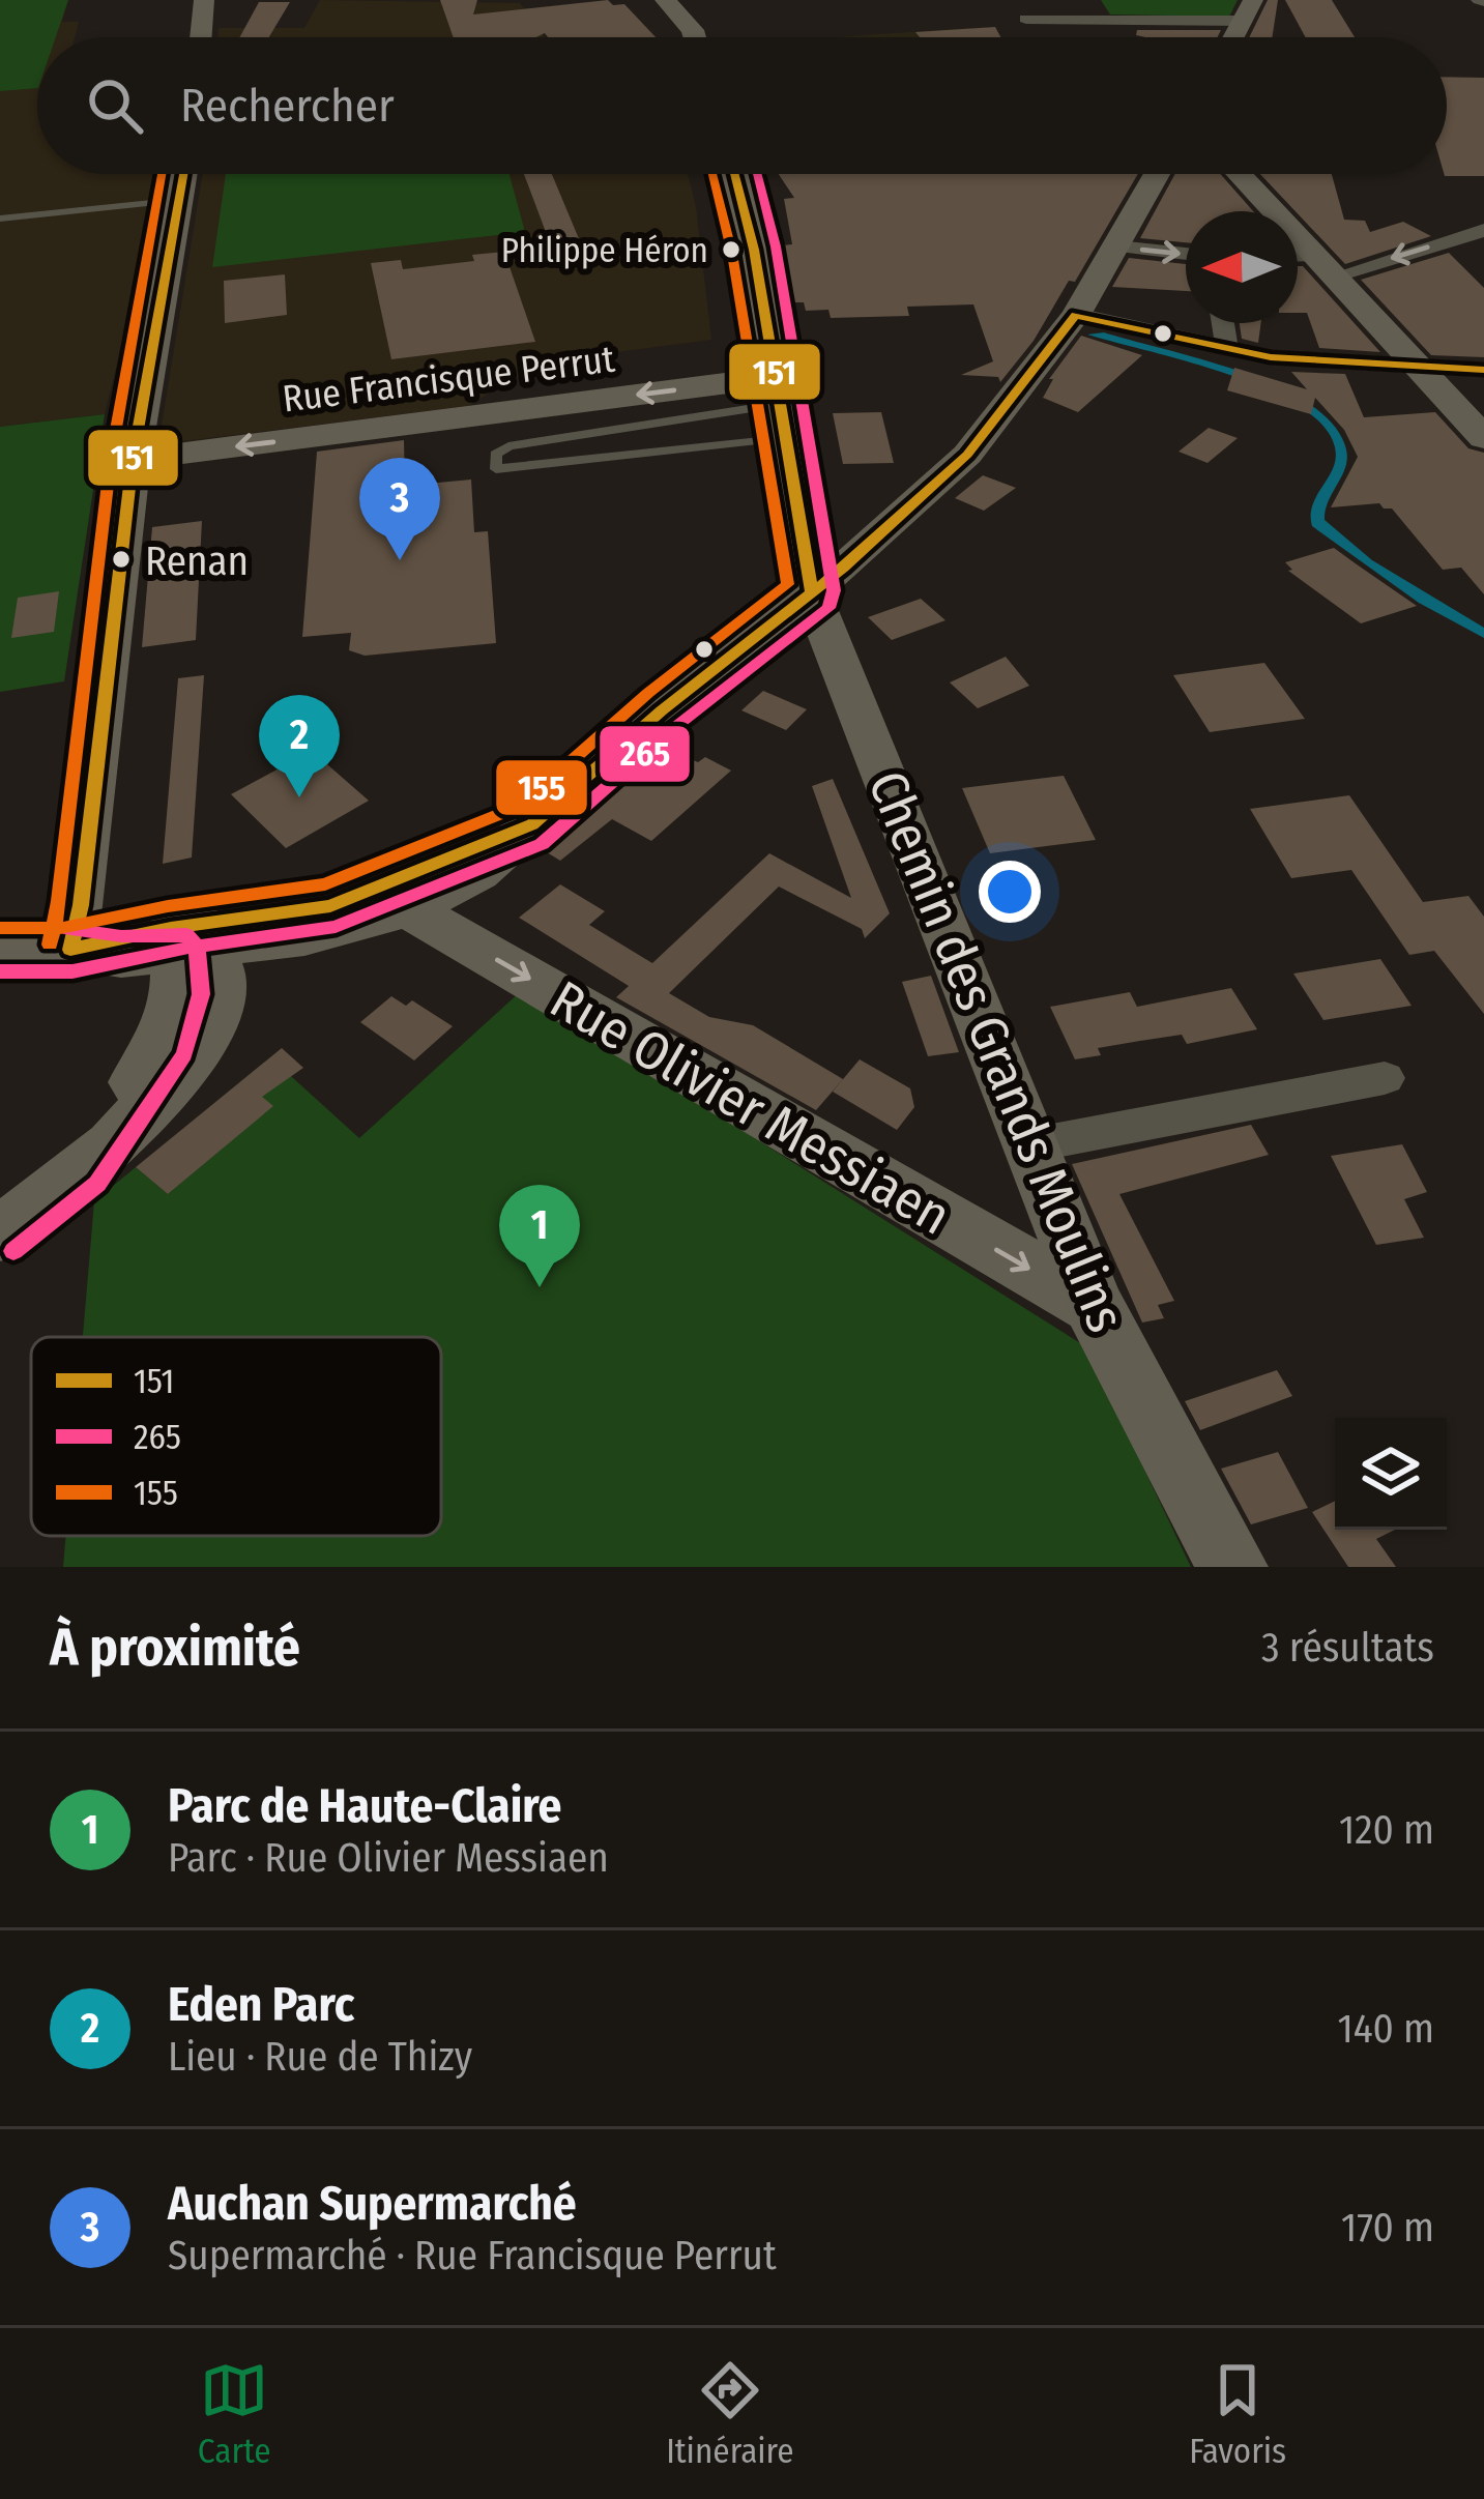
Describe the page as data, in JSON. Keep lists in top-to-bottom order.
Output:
{
  "streets": {
    "street": ["Rue Francisque Perrut", "Chemin des Grands Moulins", "Rue Olivier Messiaen"]
  },
  "crossings": [
    ["Rue Francisque Perrut", "Chemin des Grands Moulins"],
    ["Chemin des Grands Moulins", "Rue Olivier Messiaen"]
  ],
  "one_way": ["Rue Francisque Perrut", "Rue Olivier Messiaen"],
  "places": ["Philippe Héron", "Renan"],
  "lines": ["transit line 151", "transit line 265", "transit line 155"],
  "legend": ["151", "265", "155"],
  "north": "left",
  "page": {
    "search": "Rechercher",
    "pins": ["3", "2", "1"],
    "heading": ["À proximité", "3 résultats"],
    "list": [
      {
        "mark": "1",
        "name": "Parc de Haute-Claire",
        "note": "Parc · Rue Olivier Messiaen",
        "value": "120 m"
      },
      {
        "mark": "2",
        "name": "Eden Parc",
        "note": "Lieu · Rue de Thizy",
        "value": "140 m"
      },
      {
        "mark": "3",
        "name": "Auchan Supermarché",
        "note": "Supermarché · Rue Francisque Perrut",
        "value": "170 m"
      }
    ],
    "nav": ["Carte", "Itinéraire", "Favoris"]
  }
}
